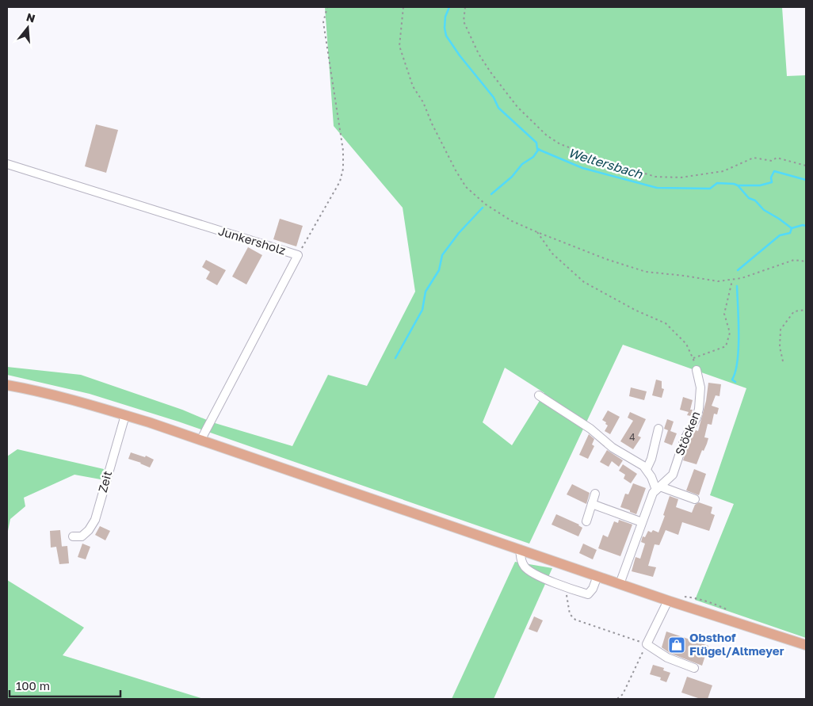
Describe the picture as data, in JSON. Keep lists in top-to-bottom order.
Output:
{
  "streets": {
    "street": ["Junkersholz", "Stöcken", "Zeit"]
  },
  "water": ["Weltersbach"],
  "places": {
    "shop": ["Obsthof Flügel/Altmeyer"]
  },
  "house_numbers": ["4"],
  "scale_bar": "100 m",
  "north": "top"
}
